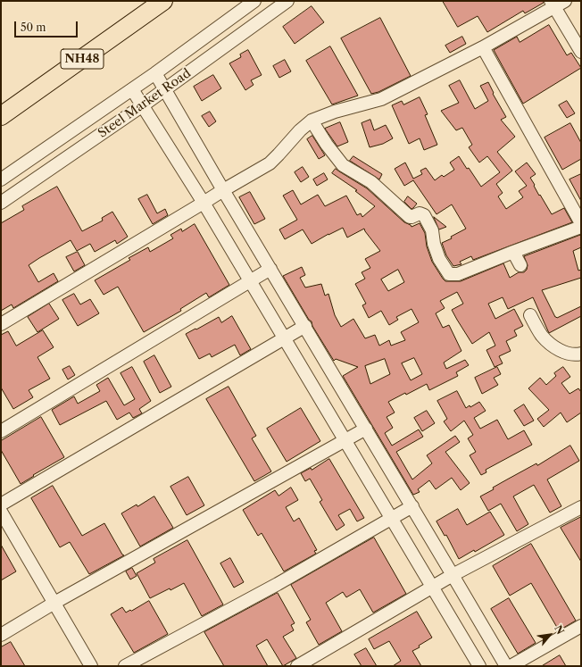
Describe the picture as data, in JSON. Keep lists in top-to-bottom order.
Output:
{
  "streets": {
    "highway": ["NH48"],
    "street": ["Steel Market Road"]
  },
  "scale_bar": "50 m",
  "north": "top right"
}
